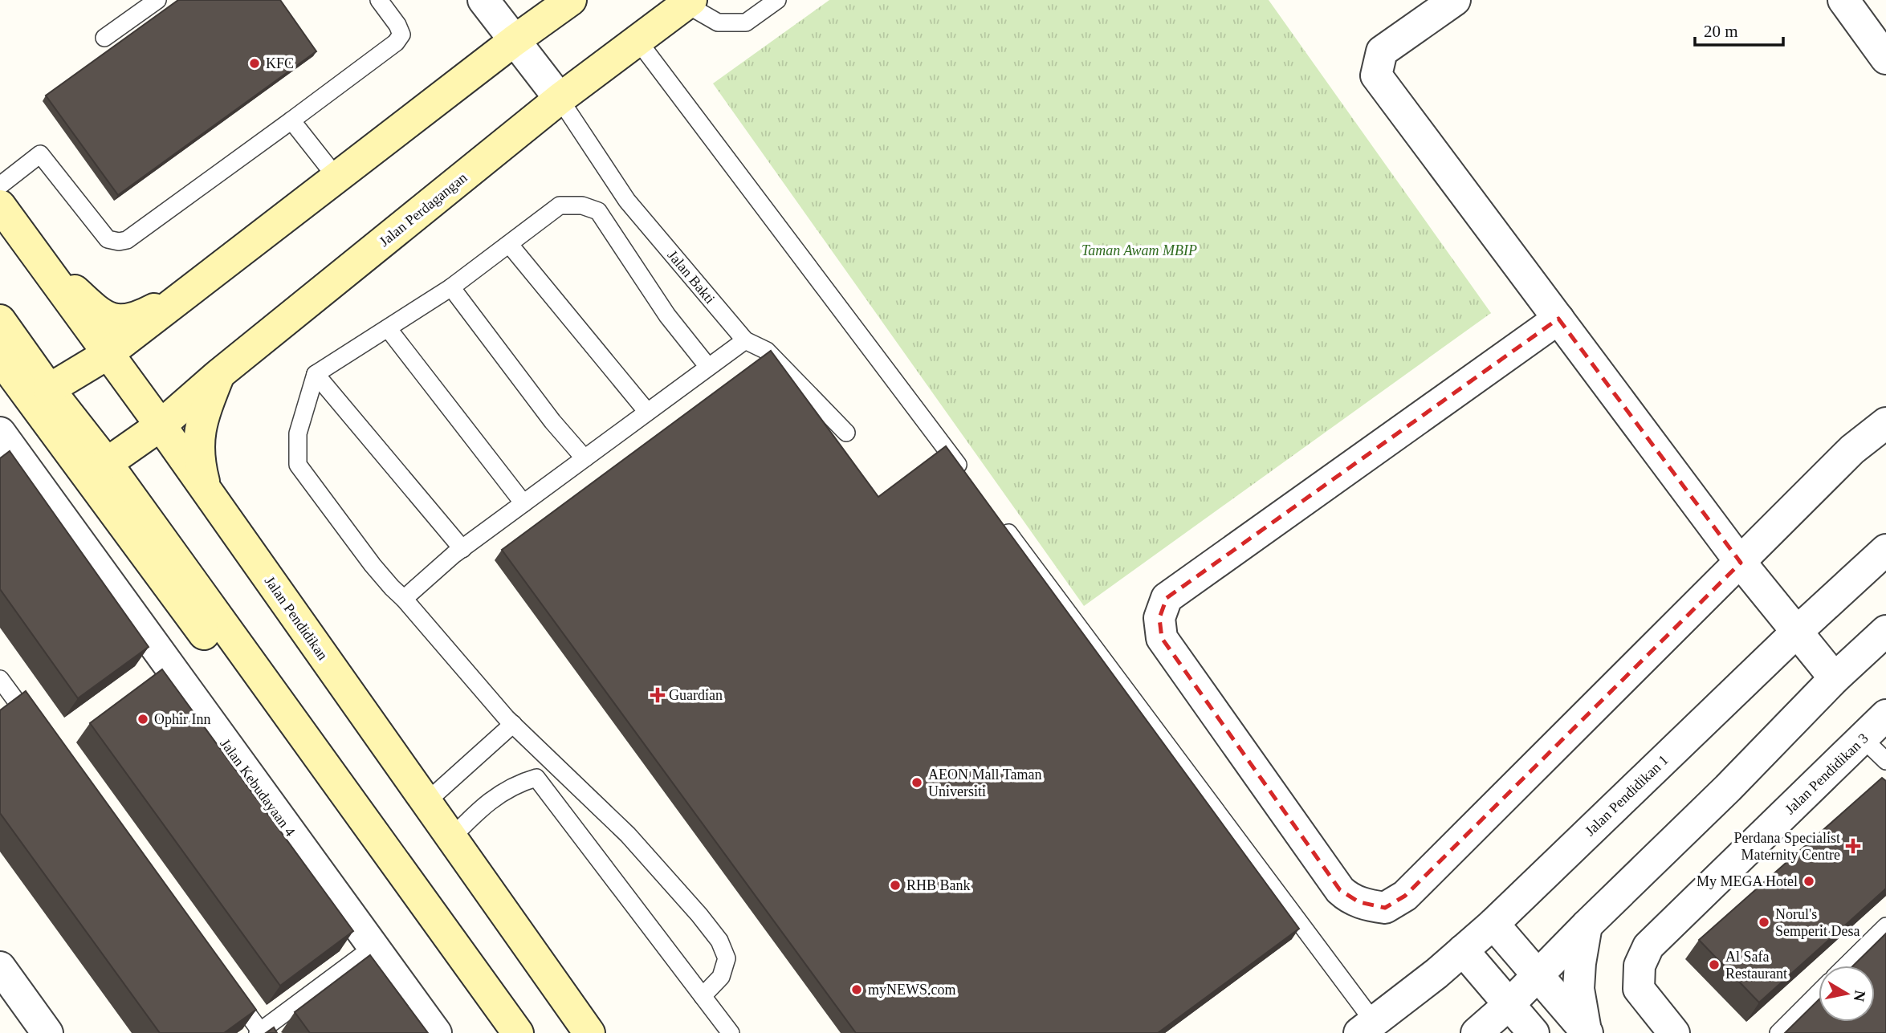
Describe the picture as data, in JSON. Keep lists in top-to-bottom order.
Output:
{
  "streets": {
    "main road": ["Jalan Perdagangan", "Jalan Pendidikan"],
    "street": ["Jalan Pendidikan 3", "Jalan Kebudayaan 4", "Jalan Pendidikan 1"],
    "lane": ["Jalan Bakti"]
  },
  "crossings": [
    ["Jalan Perdagangan", "Jalan Bakti"],
    ["Jalan Perdagangan", "Jalan Pendidikan"]
  ],
  "parks": ["Taman Awam MBIP"],
  "places": {
    "other": [
      "KFC",
      "Ophir Inn",
      "AEON Mall Taman Universiti",
      "My MEGA Hotel",
      "RHB Bank",
      "Norul's Semperit Desa",
      "Al Safa Restaurant",
      "myNEWS.com"
    ],
    "health": ["Guardian", "Perdana Specialist Maternity Centre"]
  },
  "scale_bar": "20 m",
  "north": "right"
}
